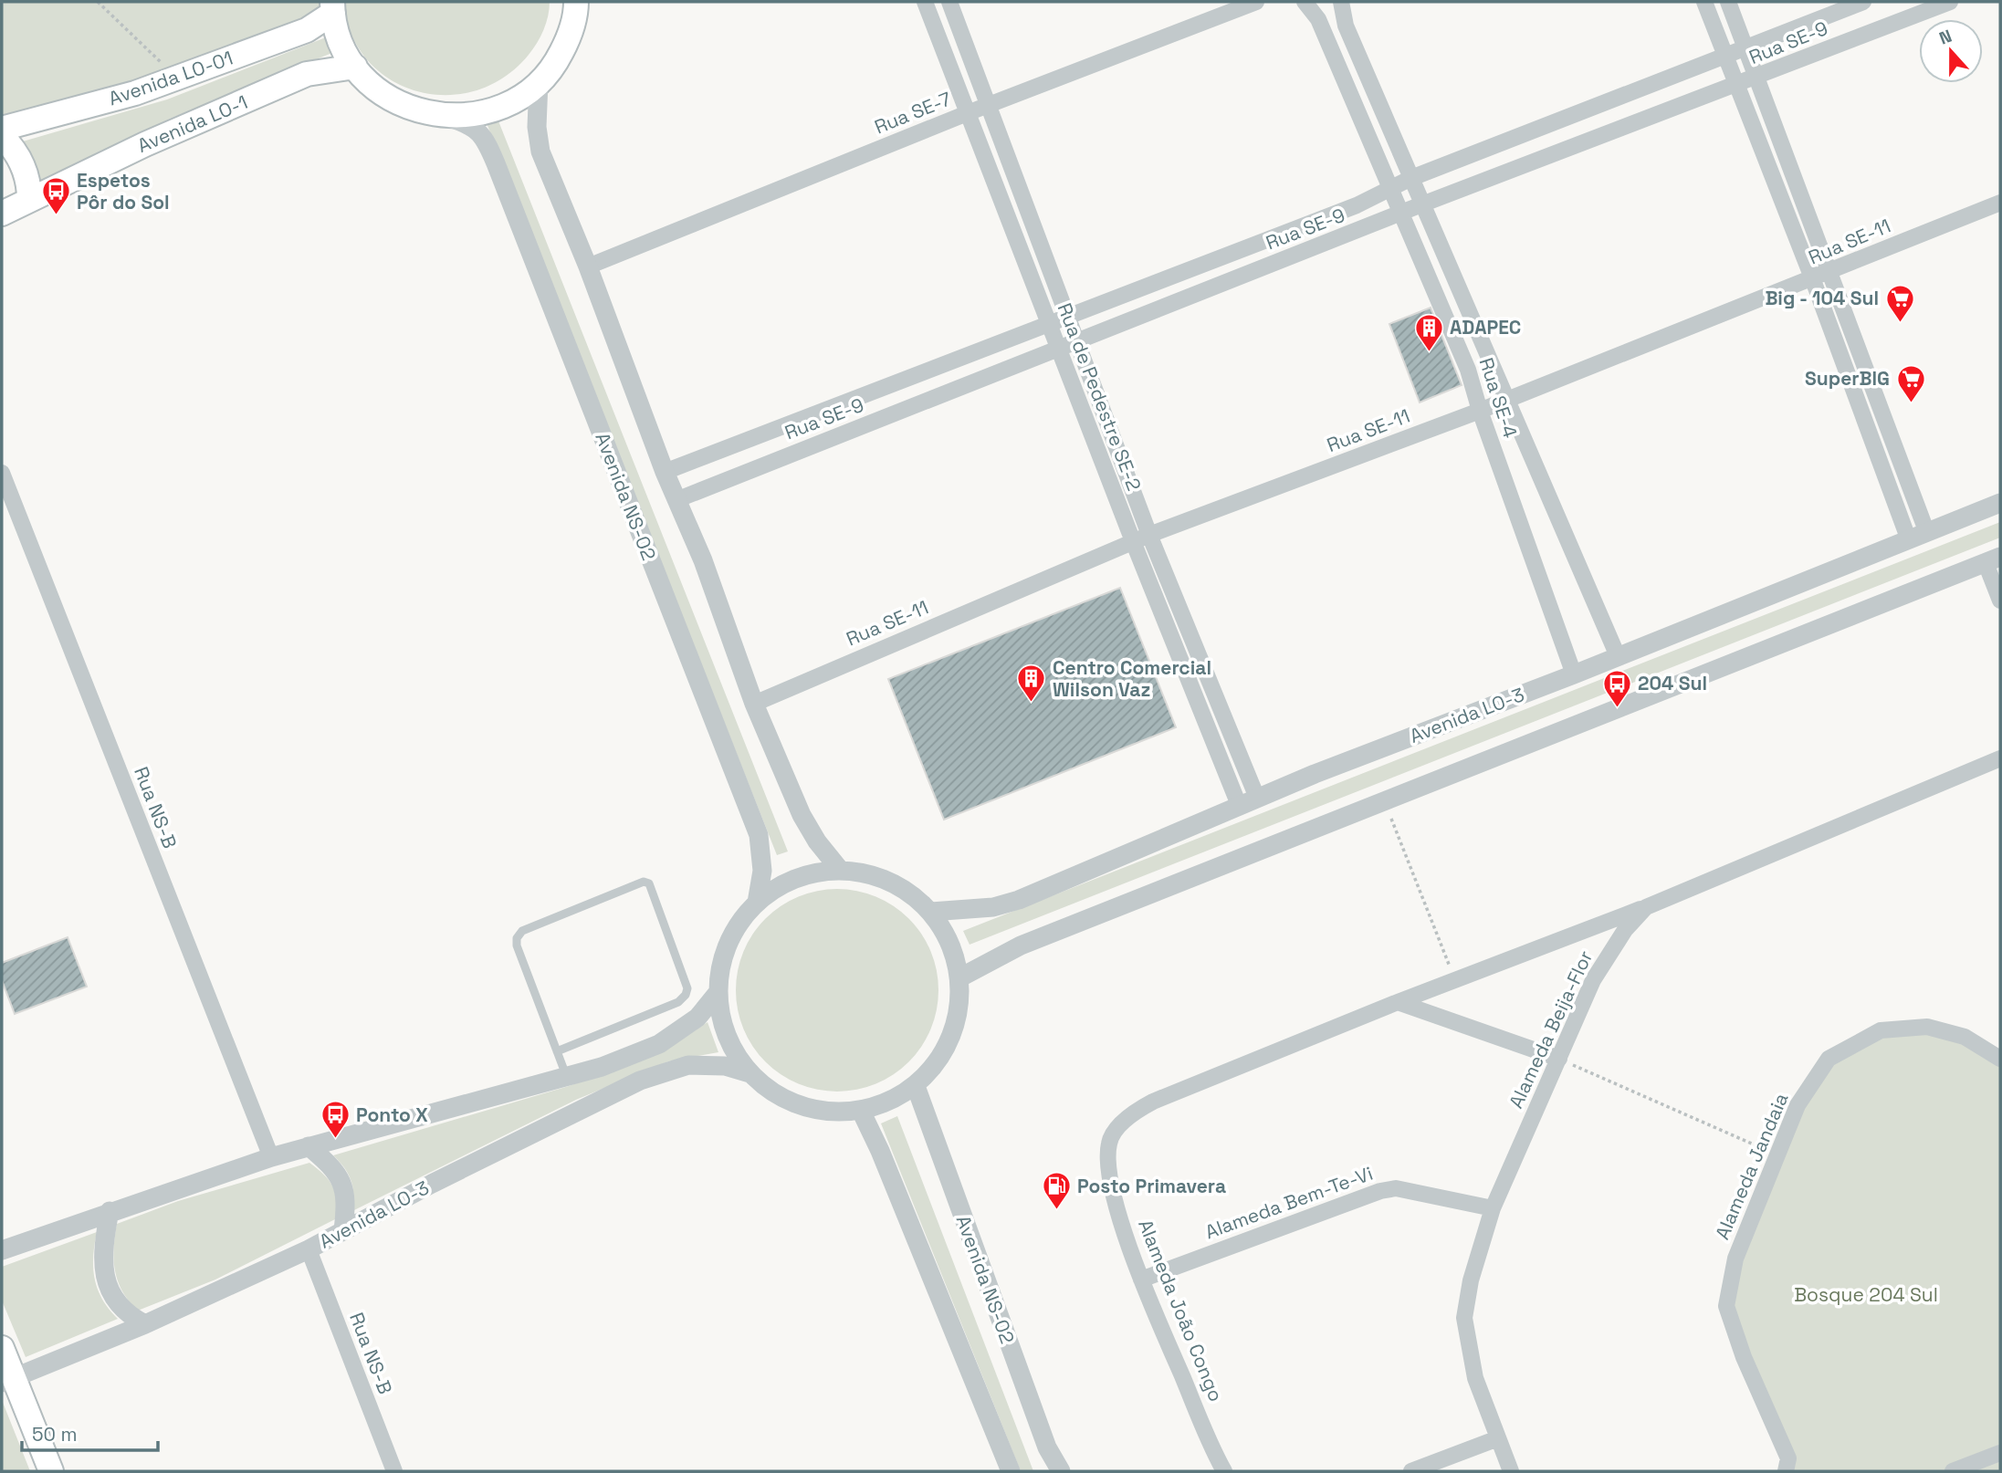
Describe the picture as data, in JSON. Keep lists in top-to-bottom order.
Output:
{
  "streets": {
    "main road": ["Avenida LO-01", "Avenida LO-1"],
    "street": [
      "Rua SE-9",
      "Rua SE-7",
      "Rua SE-11",
      "Rua de Pedestre SE-2",
      "Rua SE-4",
      "Avenida NS-02",
      "Avenida LO-3",
      "Rua NS-B",
      "Alameda Beija-Flor",
      "Alameda Jandaia",
      "Alameda Bem-Te-Vi",
      "Alameda João Congo"
    ]
  },
  "crossings": [
    ["Rua SE-9", "Rua de Pedestre SE-2"],
    ["Rua SE-9", "Rua SE-4"],
    ["Rua SE-7", "Rua de Pedestre SE-2"],
    ["Rua SE-11", "Rua de Pedestre SE-2"],
    ["Rua SE-11", "Rua SE-4"],
    ["Rua de Pedestre SE-2", "Avenida LO-3"],
    ["Rua SE-4", "Avenida LO-3"],
    ["Avenida LO-3", "Rua NS-B"],
    ["Alameda Beija-Flor", "Alameda Bem-Te-Vi"],
    ["Alameda Beija-Flor", "Alameda João Congo"],
    ["Alameda Bem-Te-Vi", "Alameda João Congo"]
  ],
  "parks": ["Bosque 204 Sul"],
  "places": {
    "bus stop": ["Espetos Pôr do Sol", "204 Sul", "Ponto X"],
    "supermarket": ["Big - 104 Sul", "SuperBIG"],
    "building": ["ADAPEC", "Centro Comercial Wilson Vaz"],
    "fuel station": ["Posto Primavera"]
  },
  "scale_bar": "50 m",
  "north": "top"
}
